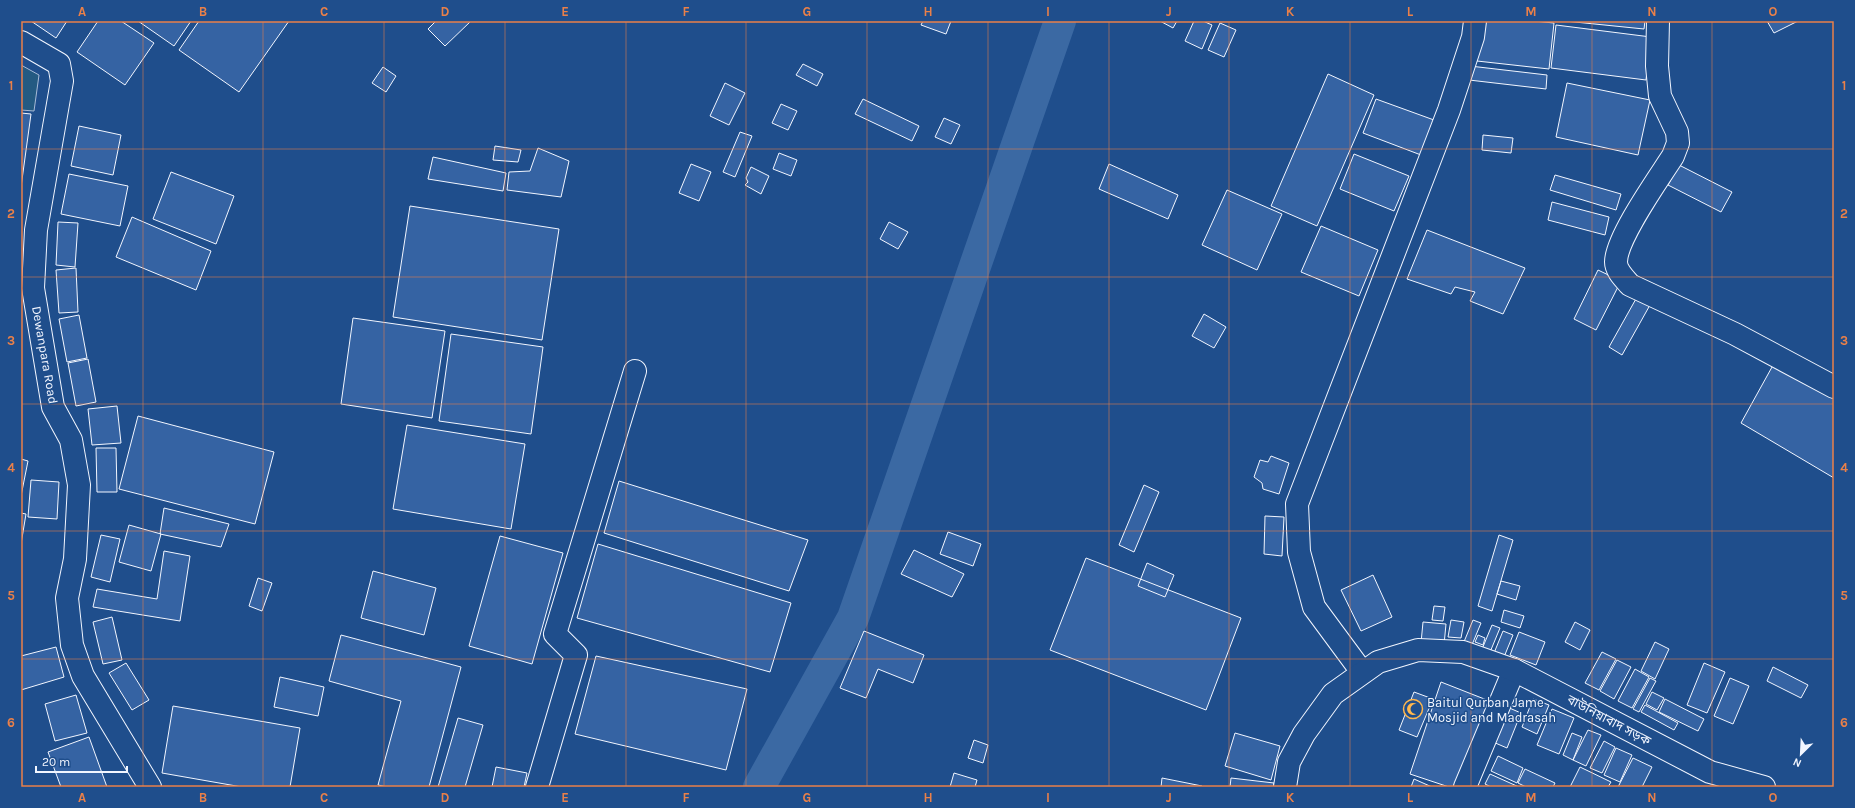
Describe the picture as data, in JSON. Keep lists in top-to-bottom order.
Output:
{
  "streets": {
    "street": ["Dewanpara Road", "বাউনিয়াবাদ সড়ক"]
  },
  "places": {
    "mosque": ["Baitul Qurban Jame Mosjid and Madrasah"]
  },
  "scale_bar": "20 m",
  "north": "bottom left",
  "grid": {
    "columns": [
      "A",
      "B",
      "C",
      "D",
      "E",
      "F",
      "G",
      "H",
      "I",
      "J",
      "K",
      "L",
      "M",
      "N",
      "O"
    ],
    "rows": [
      "1",
      "2",
      "3",
      "4",
      "5",
      "6"
    ]
  }
}
